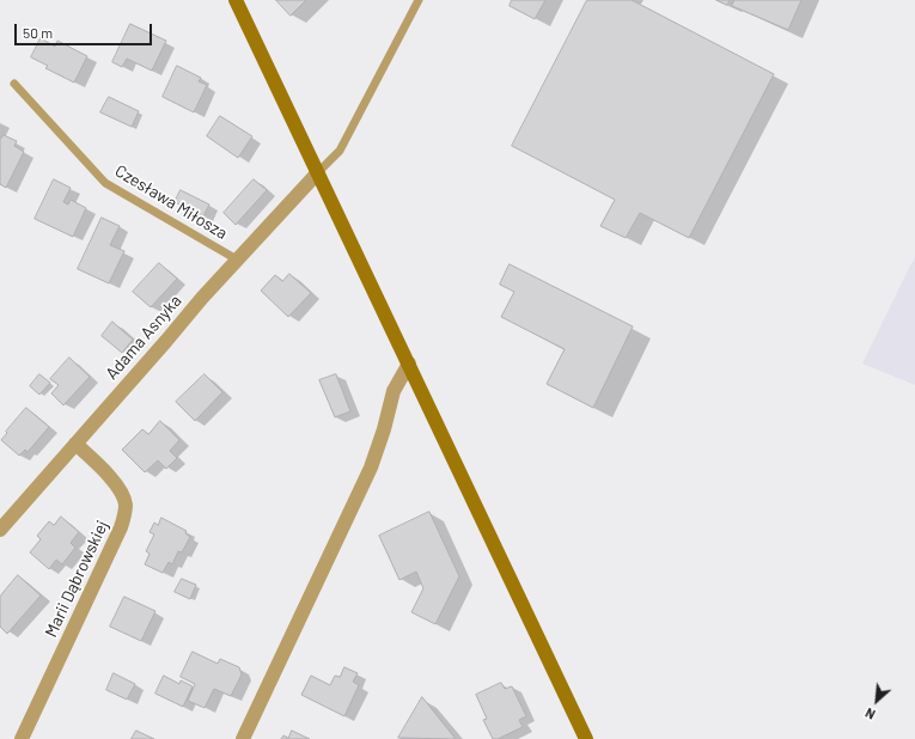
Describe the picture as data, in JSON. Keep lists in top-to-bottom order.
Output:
{
  "streets": {
    "street": ["Adama Asnyka", "Marii Dąbrowskiej"],
    "lane": ["Czesława Miłosza"]
  },
  "crossings": [
    ["Czesława Miłosza", "Adama Asnyka"],
    ["Adama Asnyka", "Marii Dąbrowskiej"]
  ],
  "scale_bar": "50 m",
  "north": "bottom left"
}
